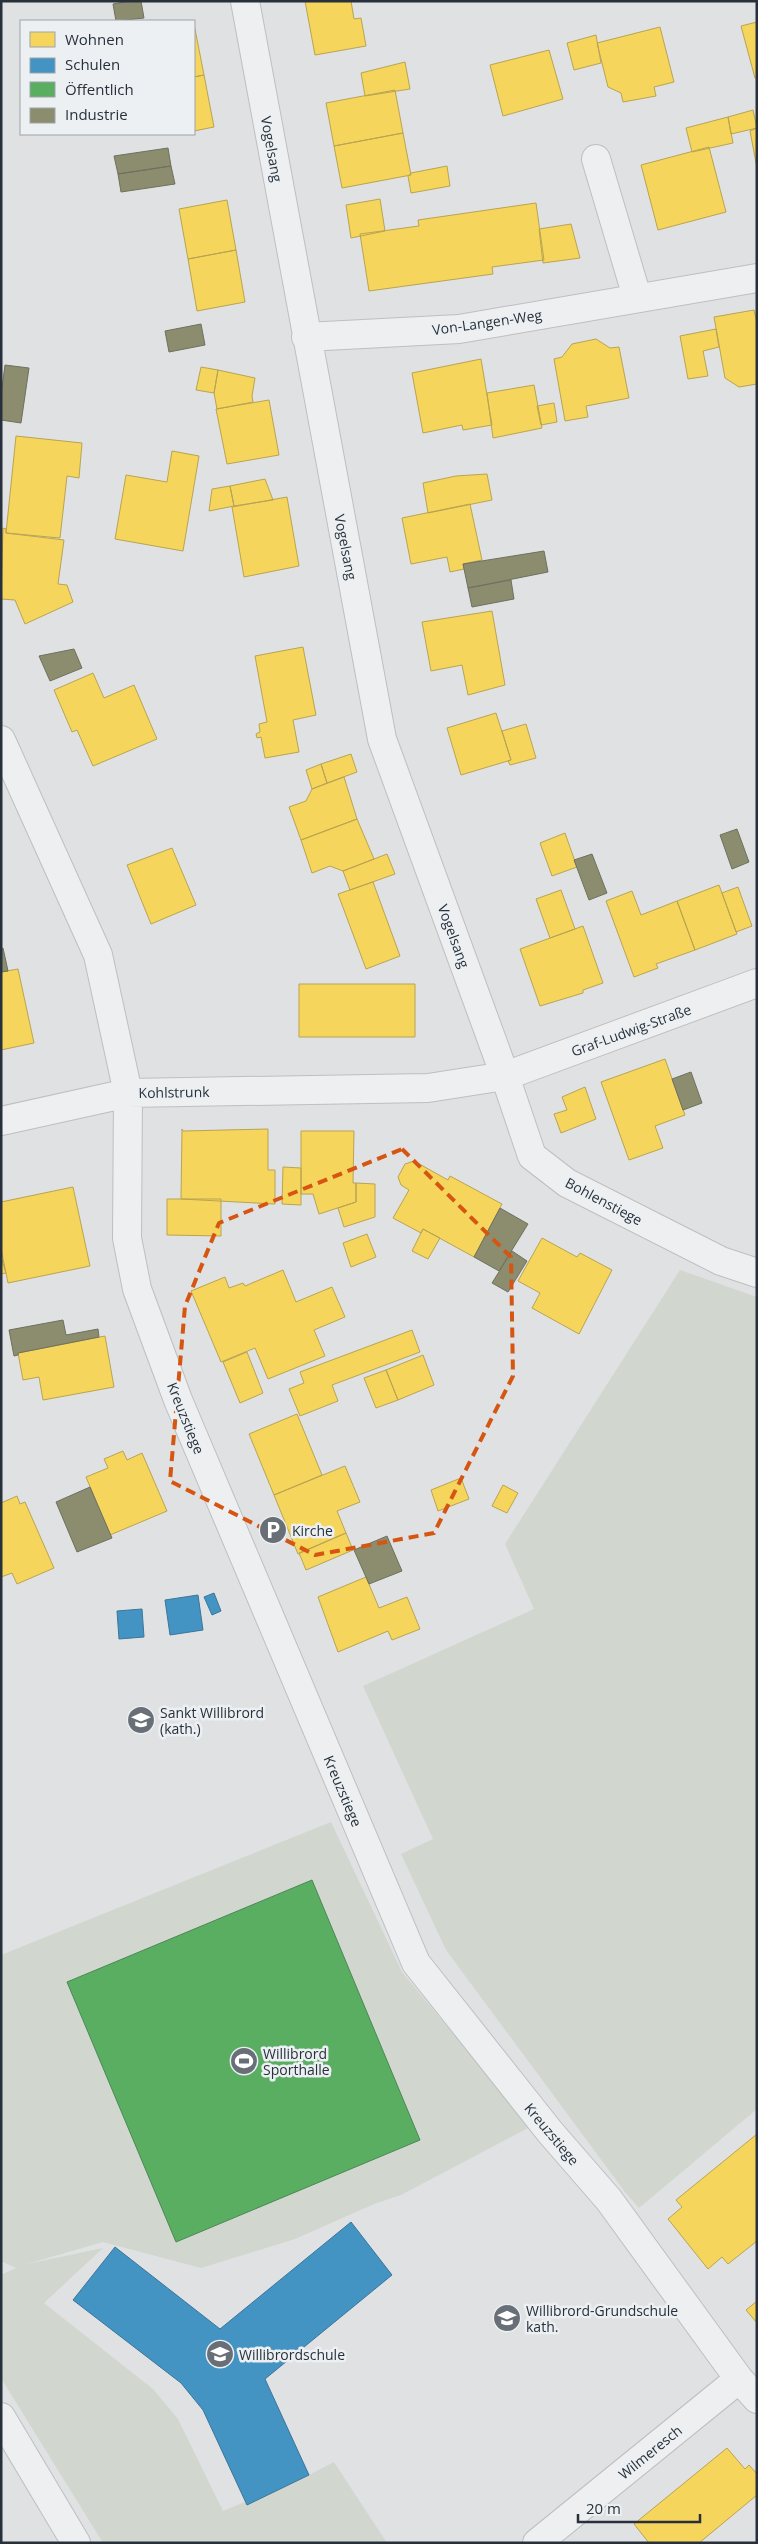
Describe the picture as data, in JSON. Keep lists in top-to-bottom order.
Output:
{
  "streets": {
    "street": [
      "Vogelsang",
      "Von-Langen-Weg",
      "Graf-Ludwig-Straße",
      "Kohlstrunk",
      "Bohlenstiege",
      "Kreuzstiege",
      "Wilmeresch"
    ]
  },
  "crossings": [
    ["Vogelsang", "Von-Langen-Weg"],
    ["Vogelsang", "Graf-Ludwig-Straße"],
    ["Vogelsang", "Kohlstrunk"],
    ["Vogelsang", "Bohlenstiege"],
    ["Graf-Ludwig-Straße", "Kohlstrunk"],
    ["Graf-Ludwig-Straße", "Bohlenstiege"],
    ["Kohlstrunk", "Bohlenstiege"],
    ["Kohlstrunk", "Kreuzstiege"],
    ["Kreuzstiege", "Wilmeresch"]
  ],
  "places": {
    "parking": ["Kirche"],
    "school or university": ["Sankt Willibrord (kath.)", "Willibrord-Grundschule kath.", "Willibrordschule"],
    "sports": ["Willibrord Sporthalle"]
  },
  "legend": [
    "Wohnen",
    "Schulen",
    "Öffentlich",
    "Industrie"
  ],
  "scale_bar": "20 m"
}
